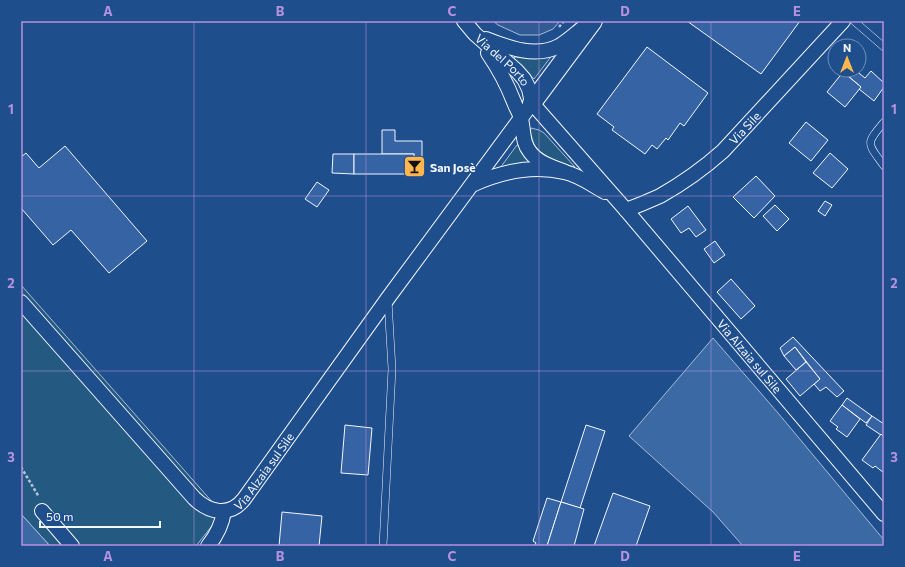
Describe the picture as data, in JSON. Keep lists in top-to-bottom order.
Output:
{
  "streets": {
    "street": ["Via del Porto", "Via Sile", "Via Alzaia sul Sile"]
  },
  "crossings": [
    ["Via del Porto", "Via Alzaia sul Sile"],
    ["Via Sile", "Via Alzaia sul Sile"]
  ],
  "places": {
    "bar": ["San Josè"]
  },
  "scale_bar": "50 m",
  "north": "top",
  "grid": {
    "columns": [
      "A",
      "B",
      "C",
      "D",
      "E"
    ],
    "rows": ["1", "2", "3"]
  }
}
